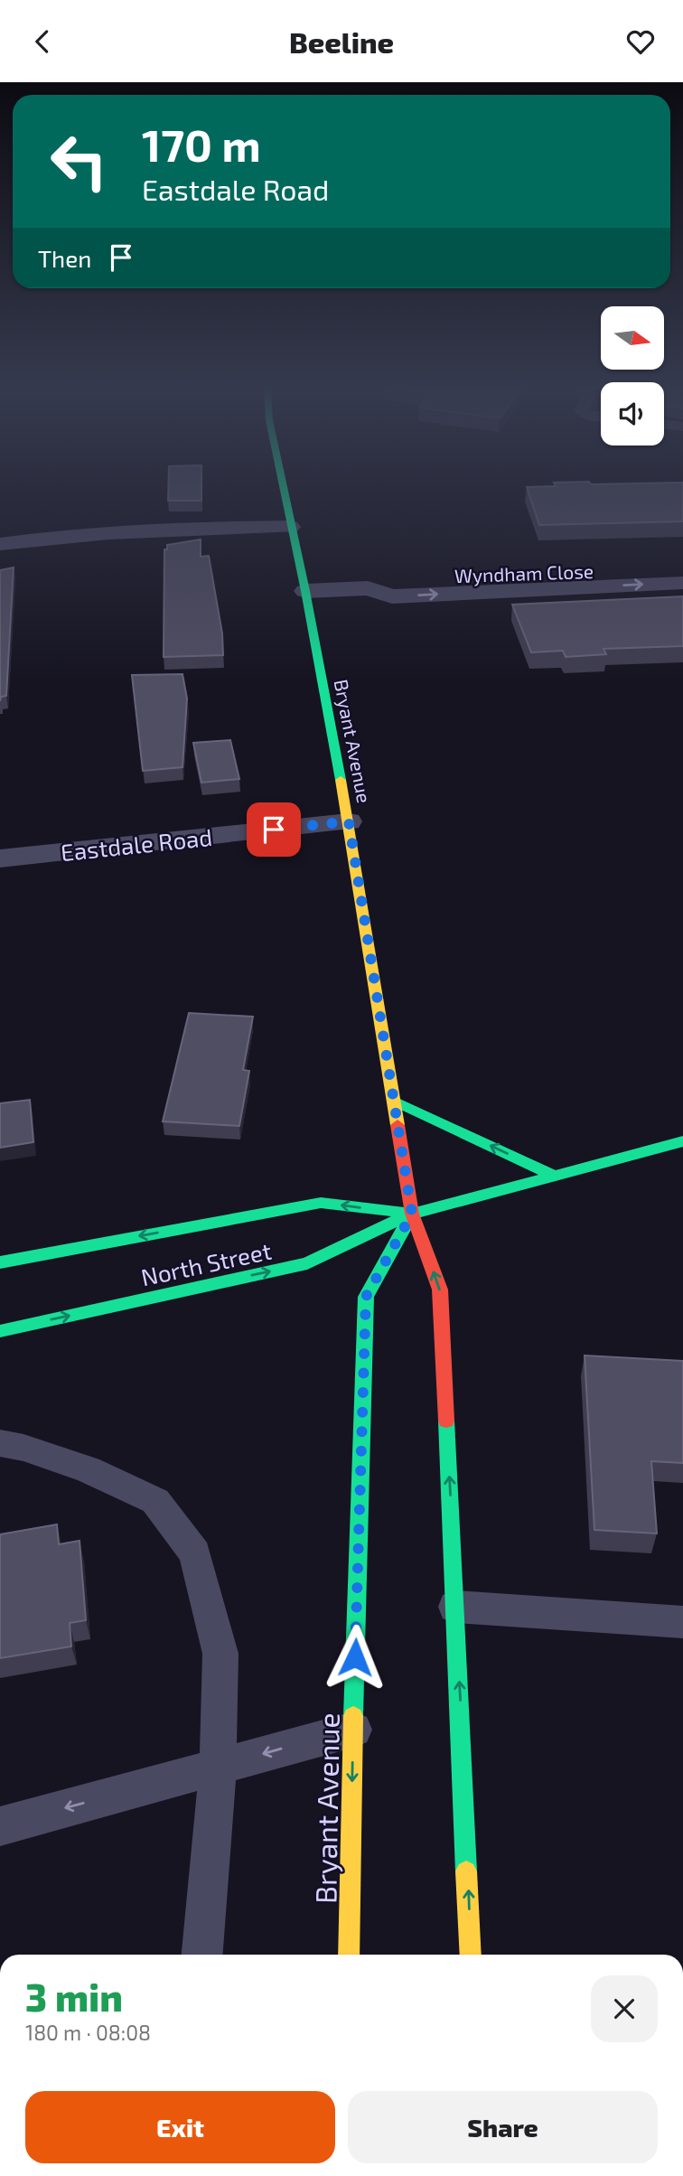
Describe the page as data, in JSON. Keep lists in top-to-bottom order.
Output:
{
  "streets": {
    "main road": ["Bryant Avenue", "North Street"],
    "street": ["Wyndham Close", "Eastdale Road"]
  },
  "crossings": [
    ["Wyndham Close", "Bryant Avenue"],
    ["Bryant Avenue", "Eastdale Road"],
    ["Bryant Avenue", "North Street"]
  ],
  "north": "right",
  "page": {
    "header": "Beeline",
    "turn": ["170 m", "Eastdale Road"],
    "then": "Then",
    "heading": ["3 min", "180 m · 08:08"],
    "buttons": ["Exit", "Share"]
  }
}
